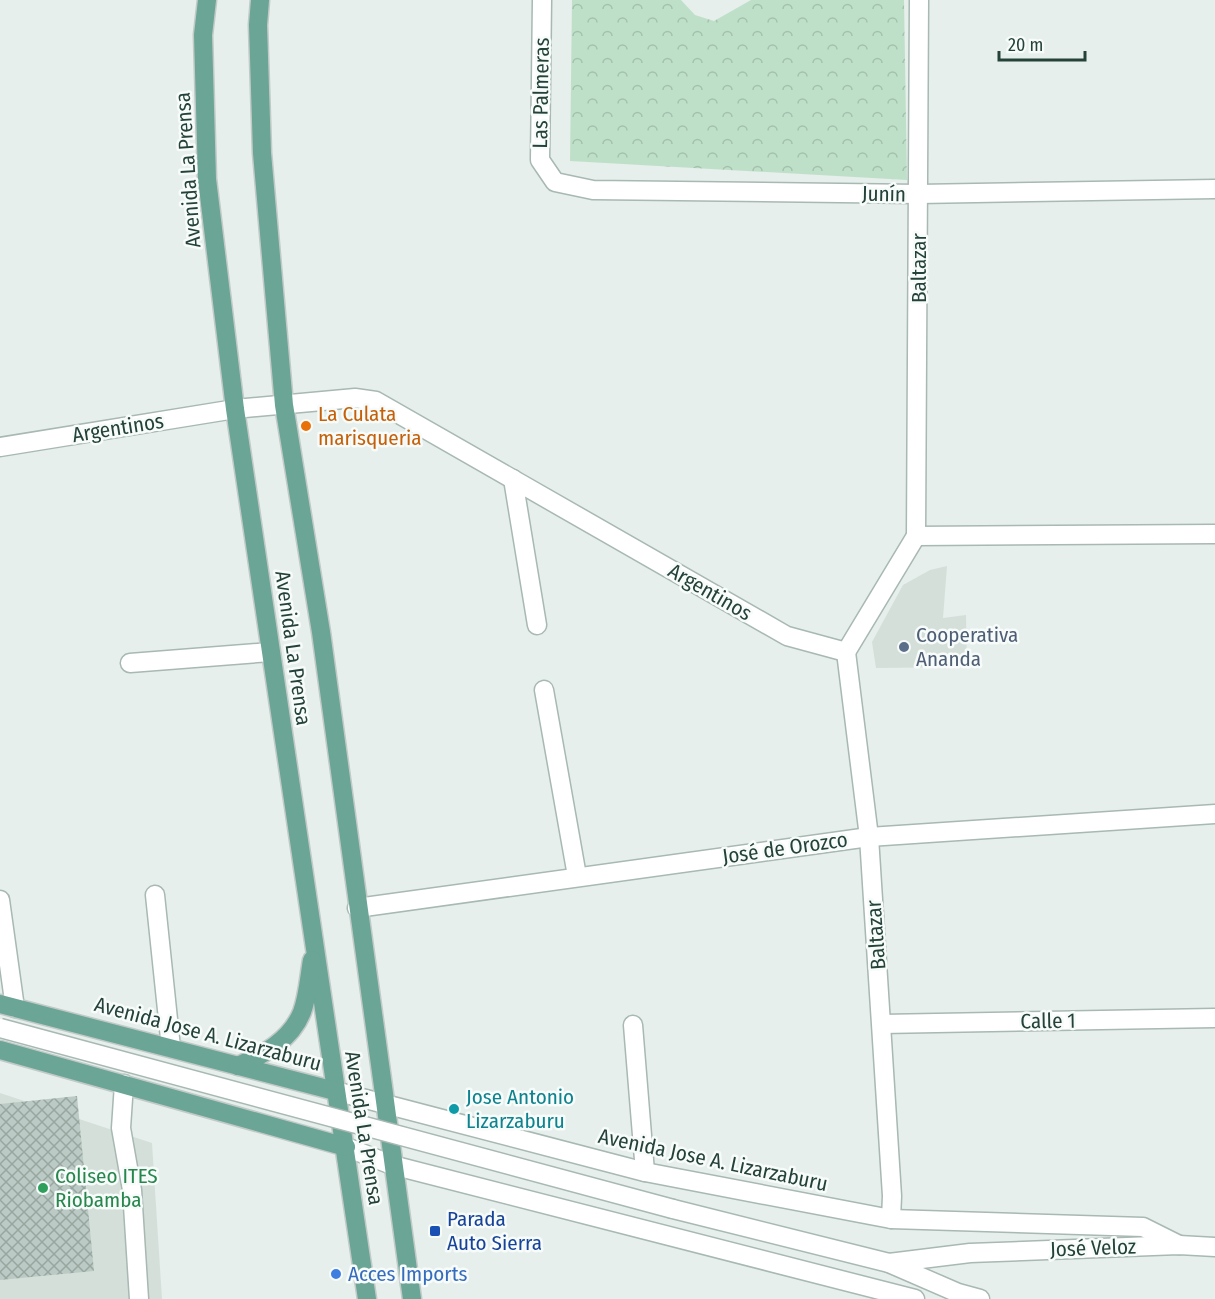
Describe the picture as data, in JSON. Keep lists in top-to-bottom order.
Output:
{
  "streets": {
    "main road": ["Avenida La Prensa", "Avenida Jose A. Lizarzaburu"],
    "street": [
      "Las Palmeras",
      "Junín",
      "Baltazar",
      "Argentinos",
      "José de Orozco",
      "Calle 1",
      "José Veloz"
    ]
  },
  "crossings": [
    ["Las Palmeras", "Junín"],
    ["Avenida La Prensa", "Argentinos"],
    ["Avenida La Prensa", "José de Orozco"],
    ["Avenida La Prensa", "Avenida Jose A. Lizarzaburu"],
    ["Junín", "Baltazar"],
    ["Baltazar", "Argentinos"],
    ["Baltazar", "José de Orozco"],
    ["Baltazar", "Calle 1"],
    ["Baltazar", "Avenida Jose A. Lizarzaburu"],
    ["Avenida Jose A. Lizarzaburu", "José Veloz"]
  ],
  "places": {
    "other": [
      "La Culata marisqueria",
      "Cooperativa Ananda",
      "Jose Antonio Lizarzaburu",
      "Coliseo ITES Riobamba",
      "Acces Imports"
    ],
    "transit": ["Parada Auto Sierra"]
  },
  "scale_bar": "20 m"
}
